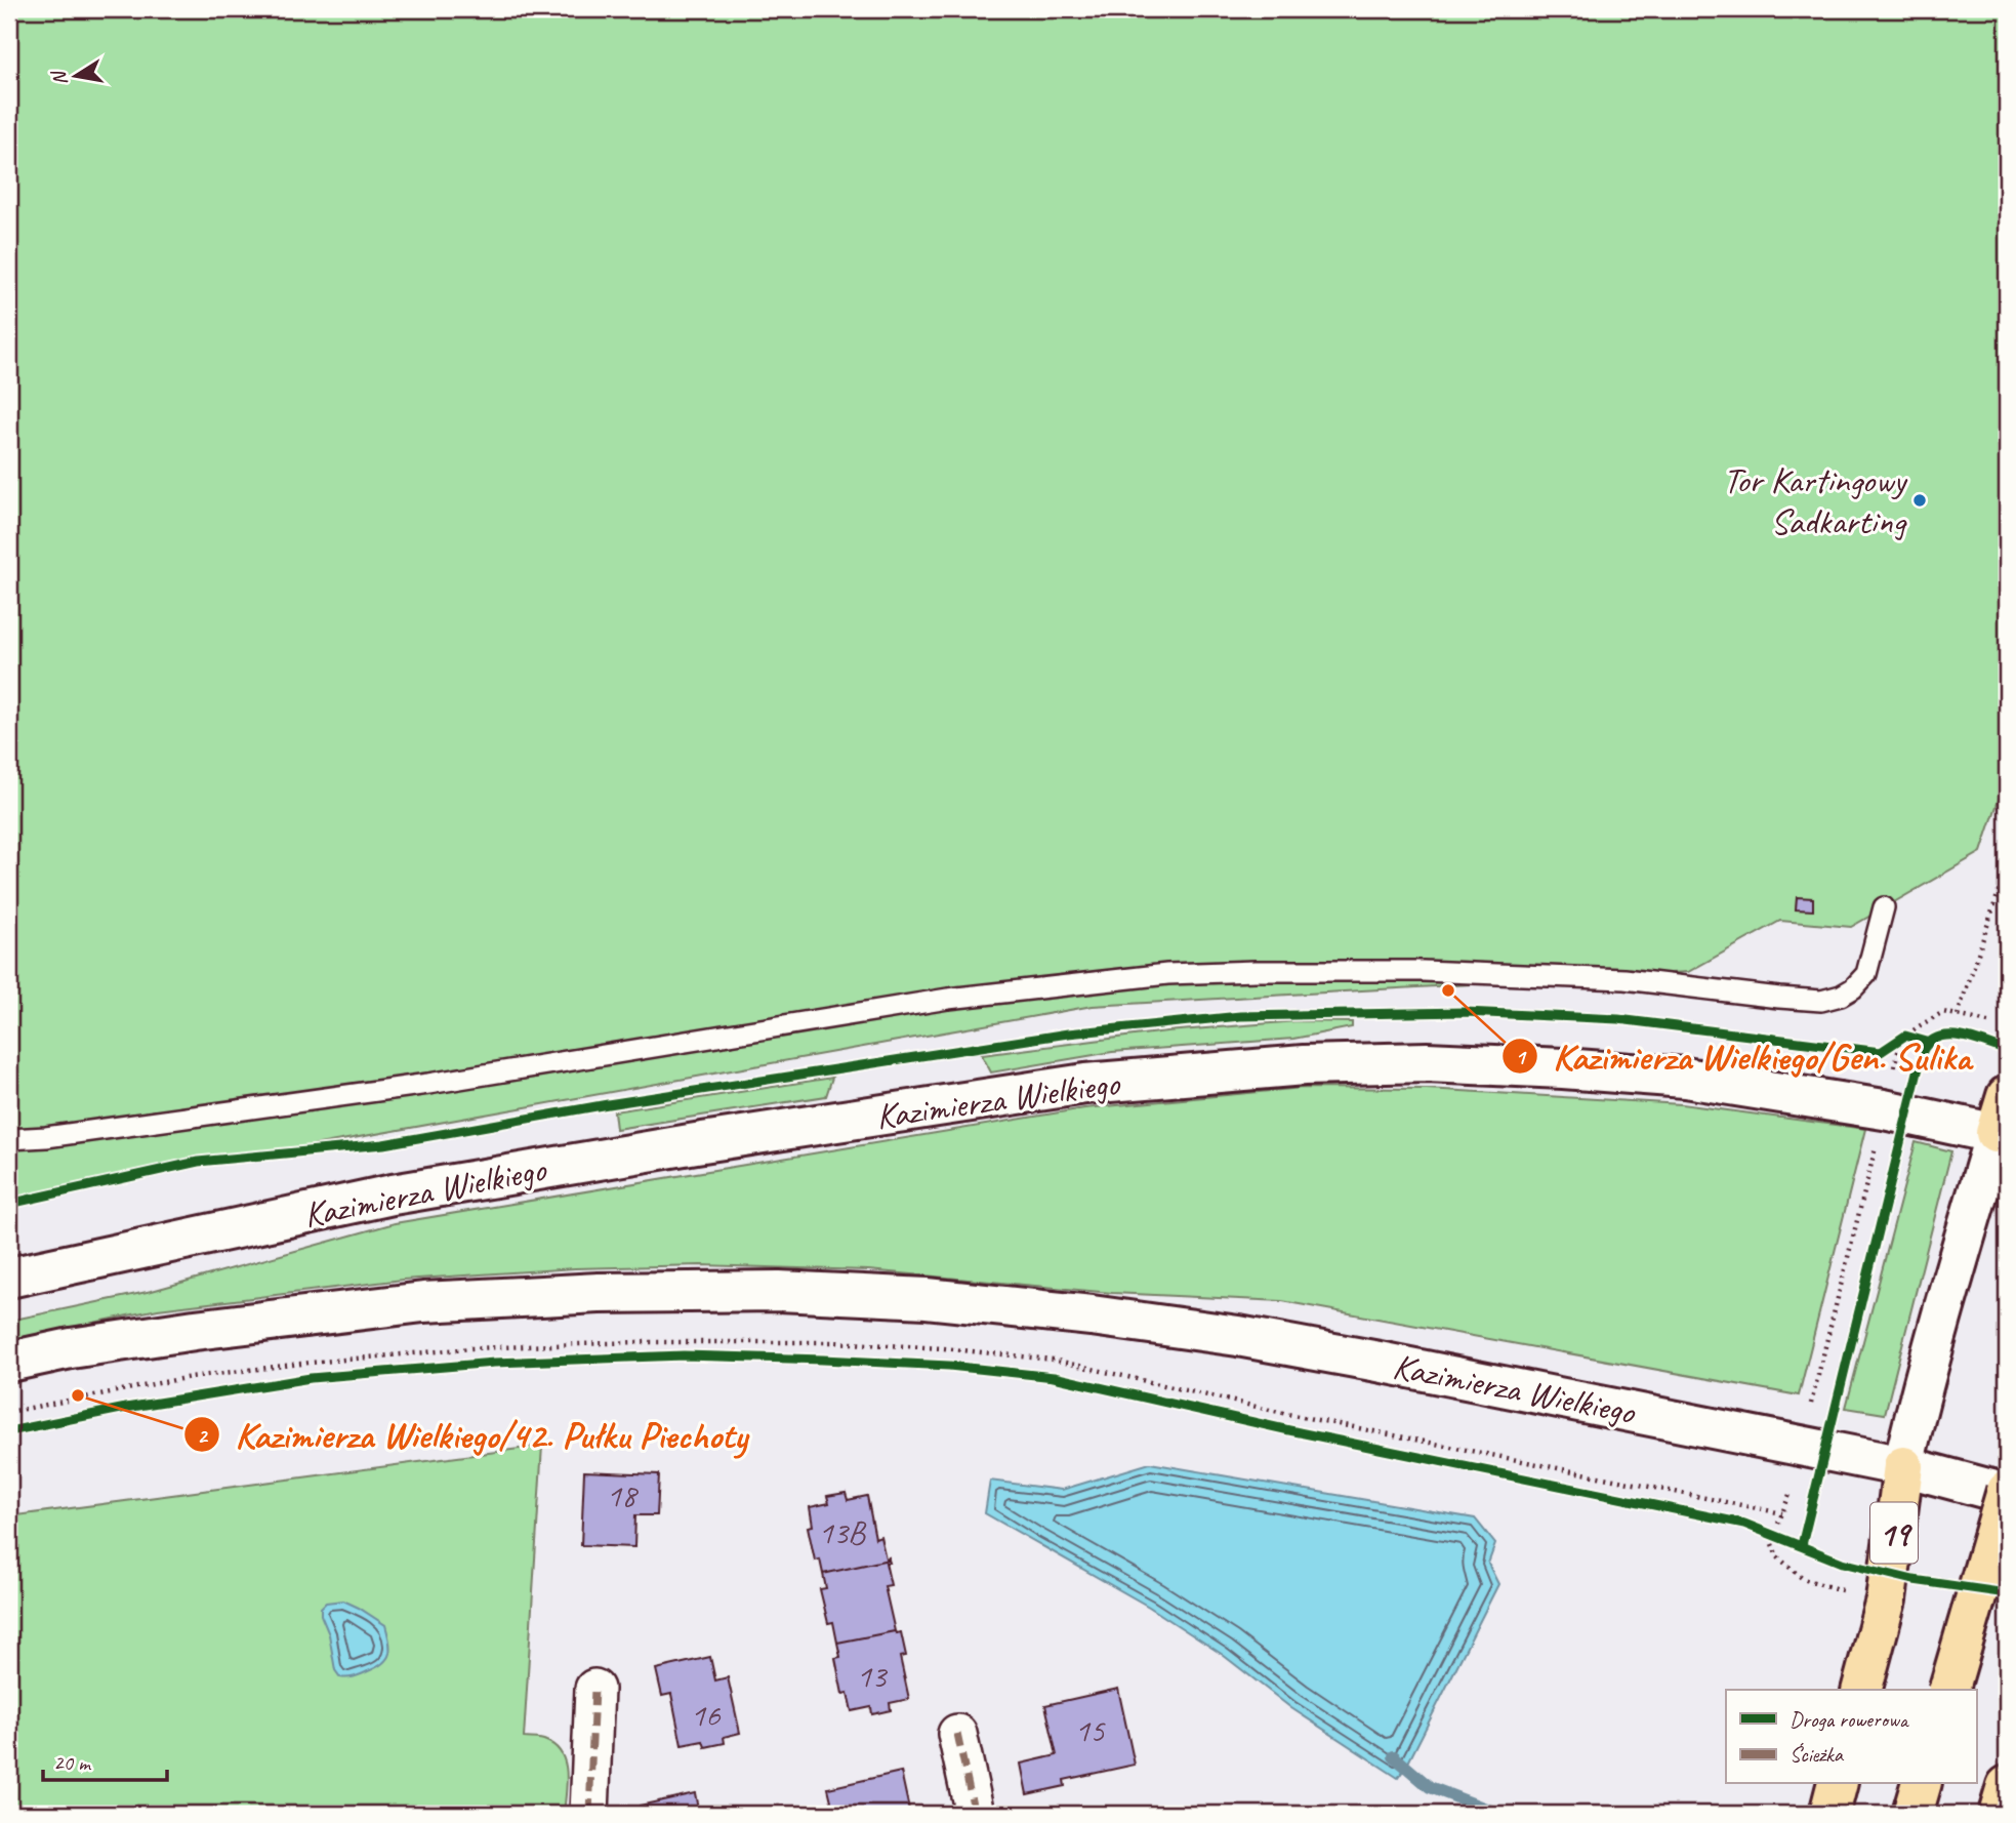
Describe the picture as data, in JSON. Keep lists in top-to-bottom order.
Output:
{
  "streets": {
    "highway": ["19"],
    "main road": ["Kazimierza Wielkiego"]
  },
  "crossings": [
    ["Kazimierza Wielkiego", "19"]
  ],
  "places": ["Tor Kartingowy Sadkarting", "Kazimierza Wielkiego/Gen. Sulika", "Kazimierza Wielkiego/42. Pułku Piechoty"],
  "house_numbers": [
    "18",
    "13B",
    "13",
    "16",
    "15"
  ],
  "legend": ["Droga rowerowa", "Ścieżka"],
  "scale_bar": "20 m",
  "north": "left"
}
